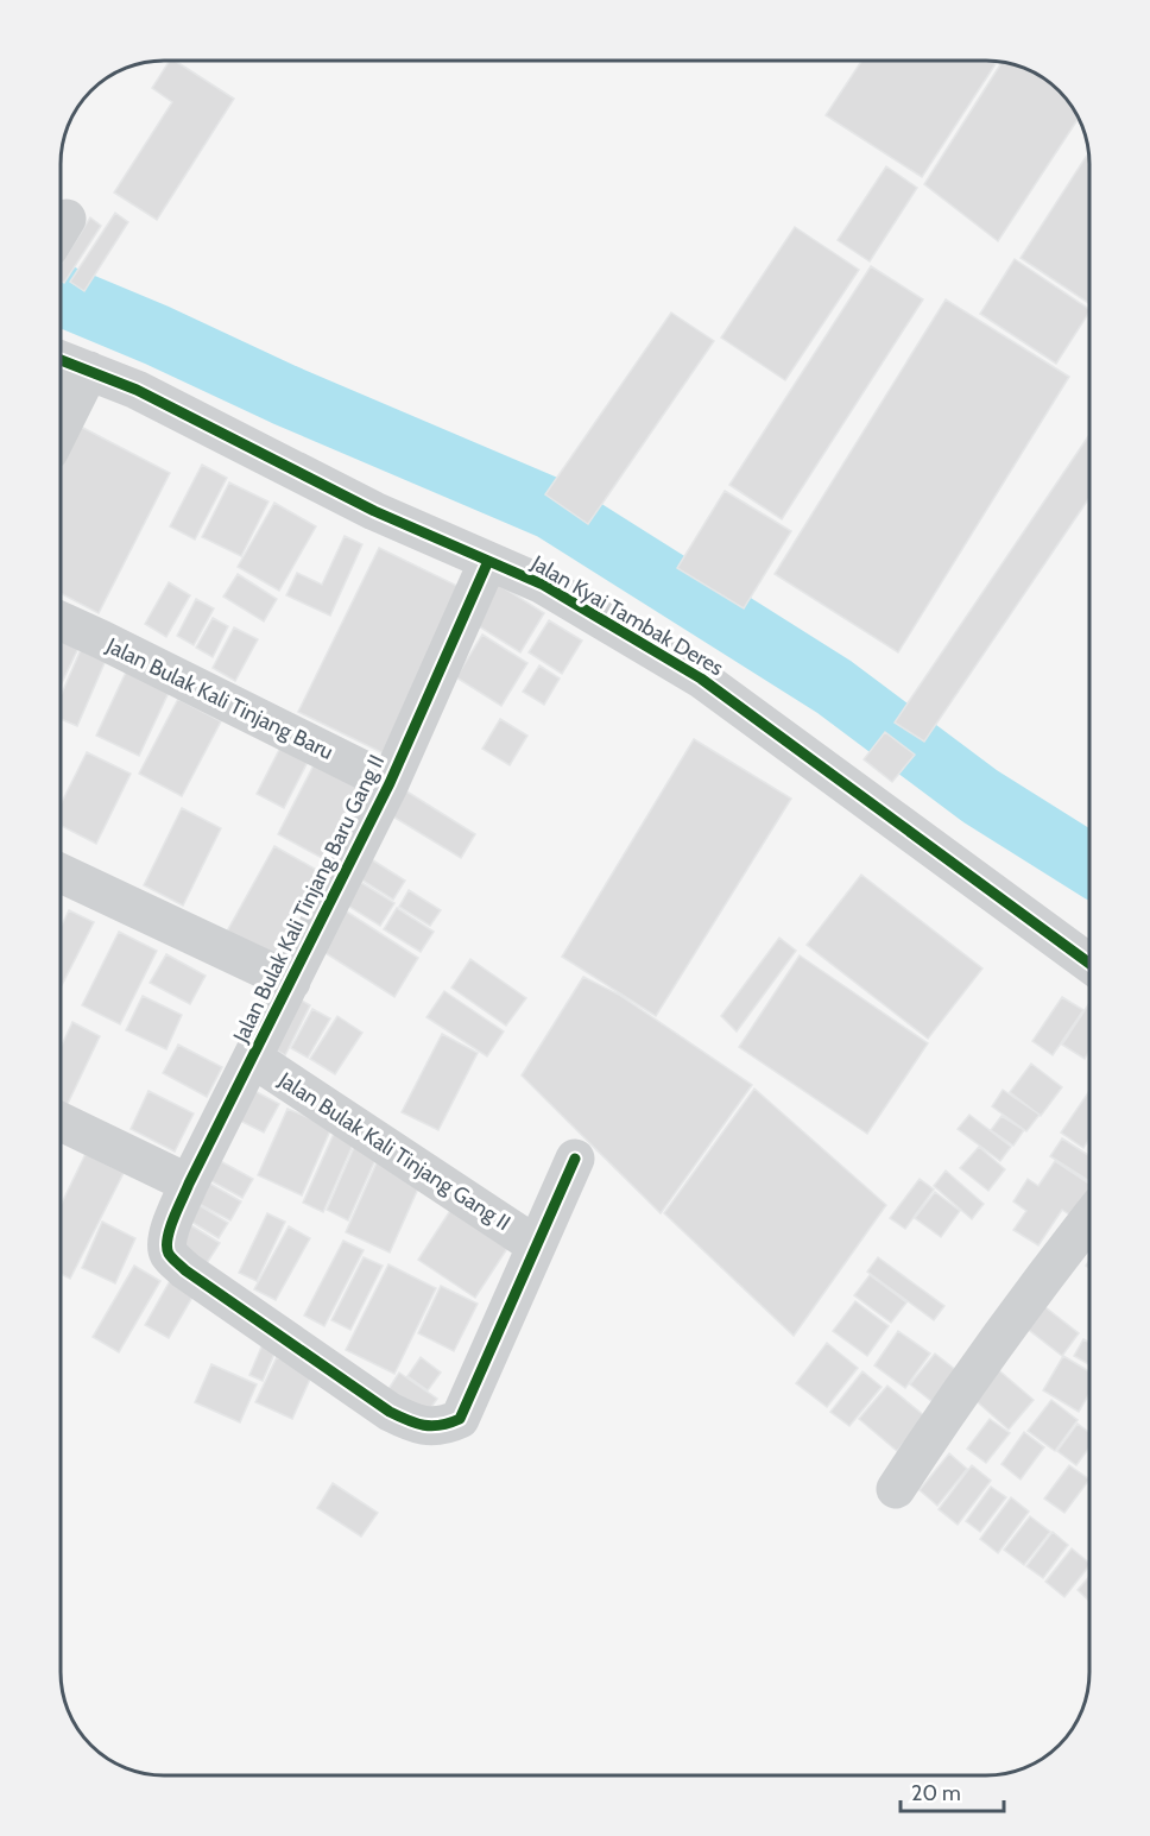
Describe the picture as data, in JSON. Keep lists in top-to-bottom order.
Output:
{
  "streets": {
    "street": [
      "Jalan Kyai Tambak Deres",
      "Jalan Bulak Kali Tinjang Baru",
      "Jalan Bulak Kali Tinjang Baru Gang II",
      "Jalan Bulak Kali Tinjang Gang II"
    ]
  },
  "crossings": [
    ["Jalan Kyai Tambak Deres", "Jalan Bulak Kali Tinjang Baru Gang II"],
    ["Jalan Bulak Kali Tinjang Baru", "Jalan Bulak Kali Tinjang Baru Gang II"],
    ["Jalan Bulak Kali Tinjang Baru Gang II", "Jalan Bulak Kali Tinjang Gang II"]
  ],
  "scale_bar": "20 m"
}
